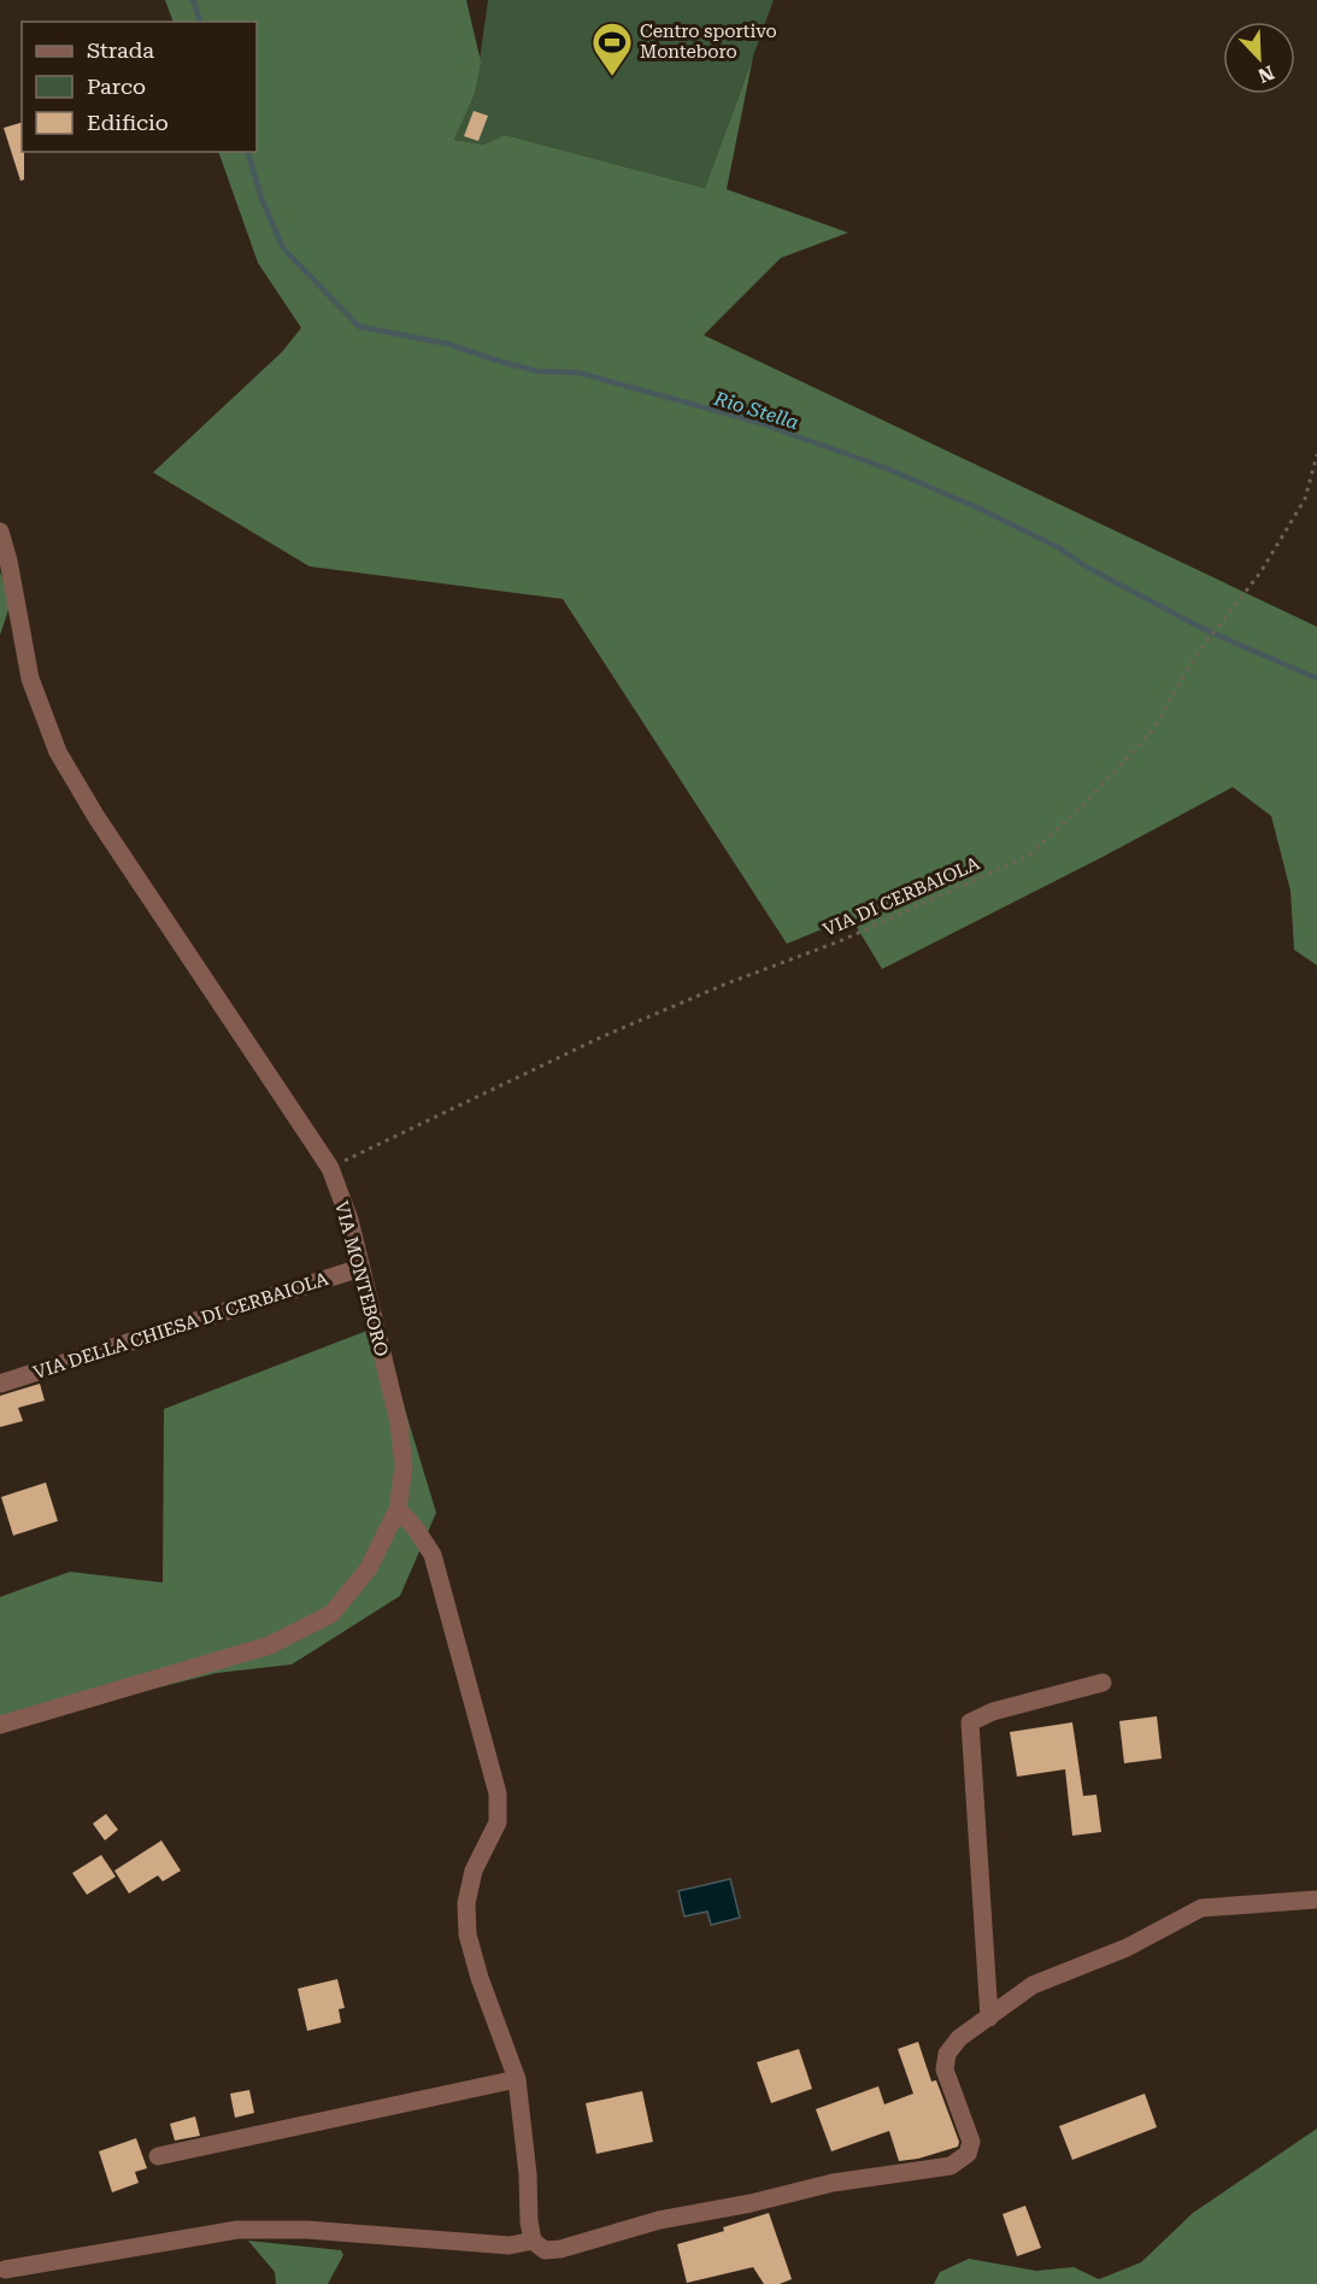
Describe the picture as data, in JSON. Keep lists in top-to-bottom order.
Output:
{
  "streets": {
    "street": ["VIA MONTEBORO", "VIA DELLA CHIESA DI CERBAIOLA"],
    "path": ["VIA DI CERBAIOLA"]
  },
  "crossings": [
    ["VIA DI CERBAIOLA", "VIA MONTEBORO"],
    ["VIA MONTEBORO", "VIA DELLA CHIESA DI CERBAIOLA"]
  ],
  "water": ["Rio Stella"],
  "places": {
    "sports": ["Centro sportivo Monteboro"]
  },
  "legend": ["Strada", "Parco", "Edificio"],
  "north": "bottom right"
}
